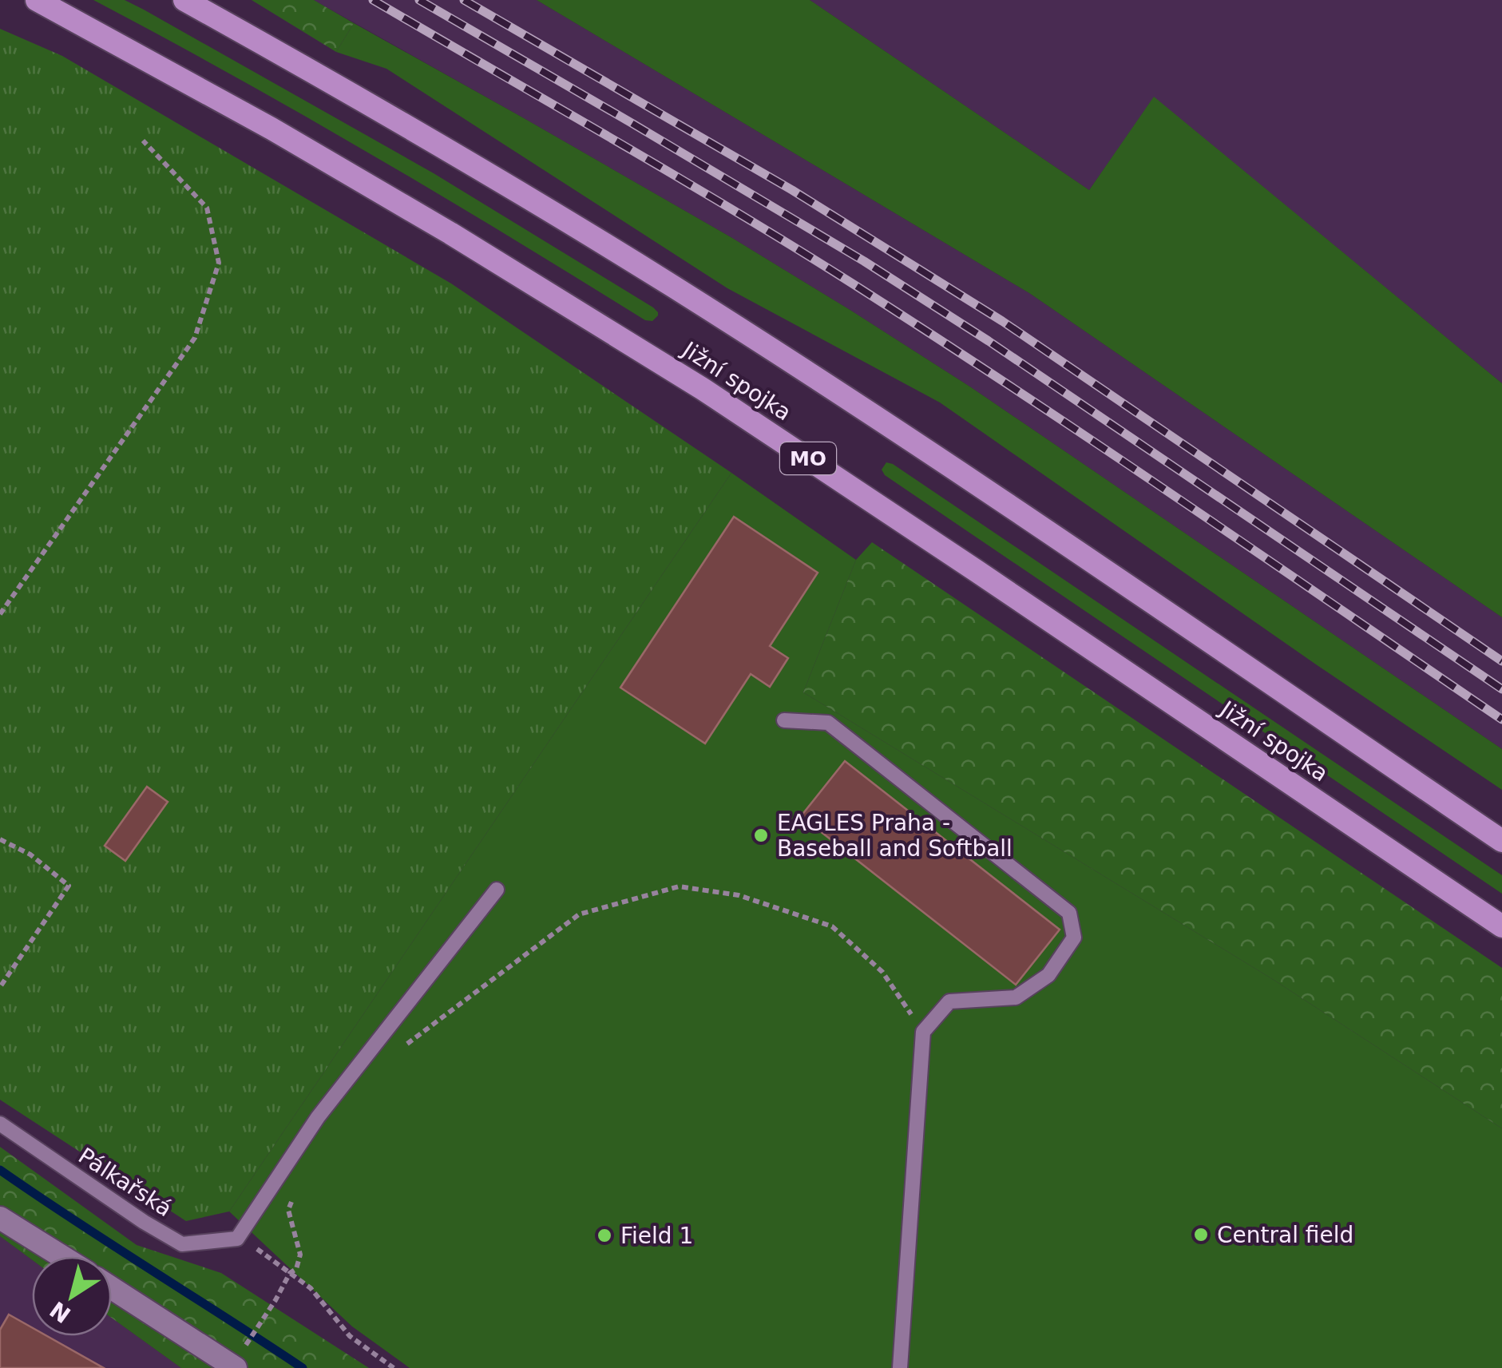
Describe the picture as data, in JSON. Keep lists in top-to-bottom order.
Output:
{
  "streets": {
    "highway": ["Jižní spojka", "MO"],
    "lane": ["Pálkařská"]
  },
  "places": ["EAGLES Praha - Baseball and Softball", "Central field", "Field 1"],
  "north": "bottom left"
}
